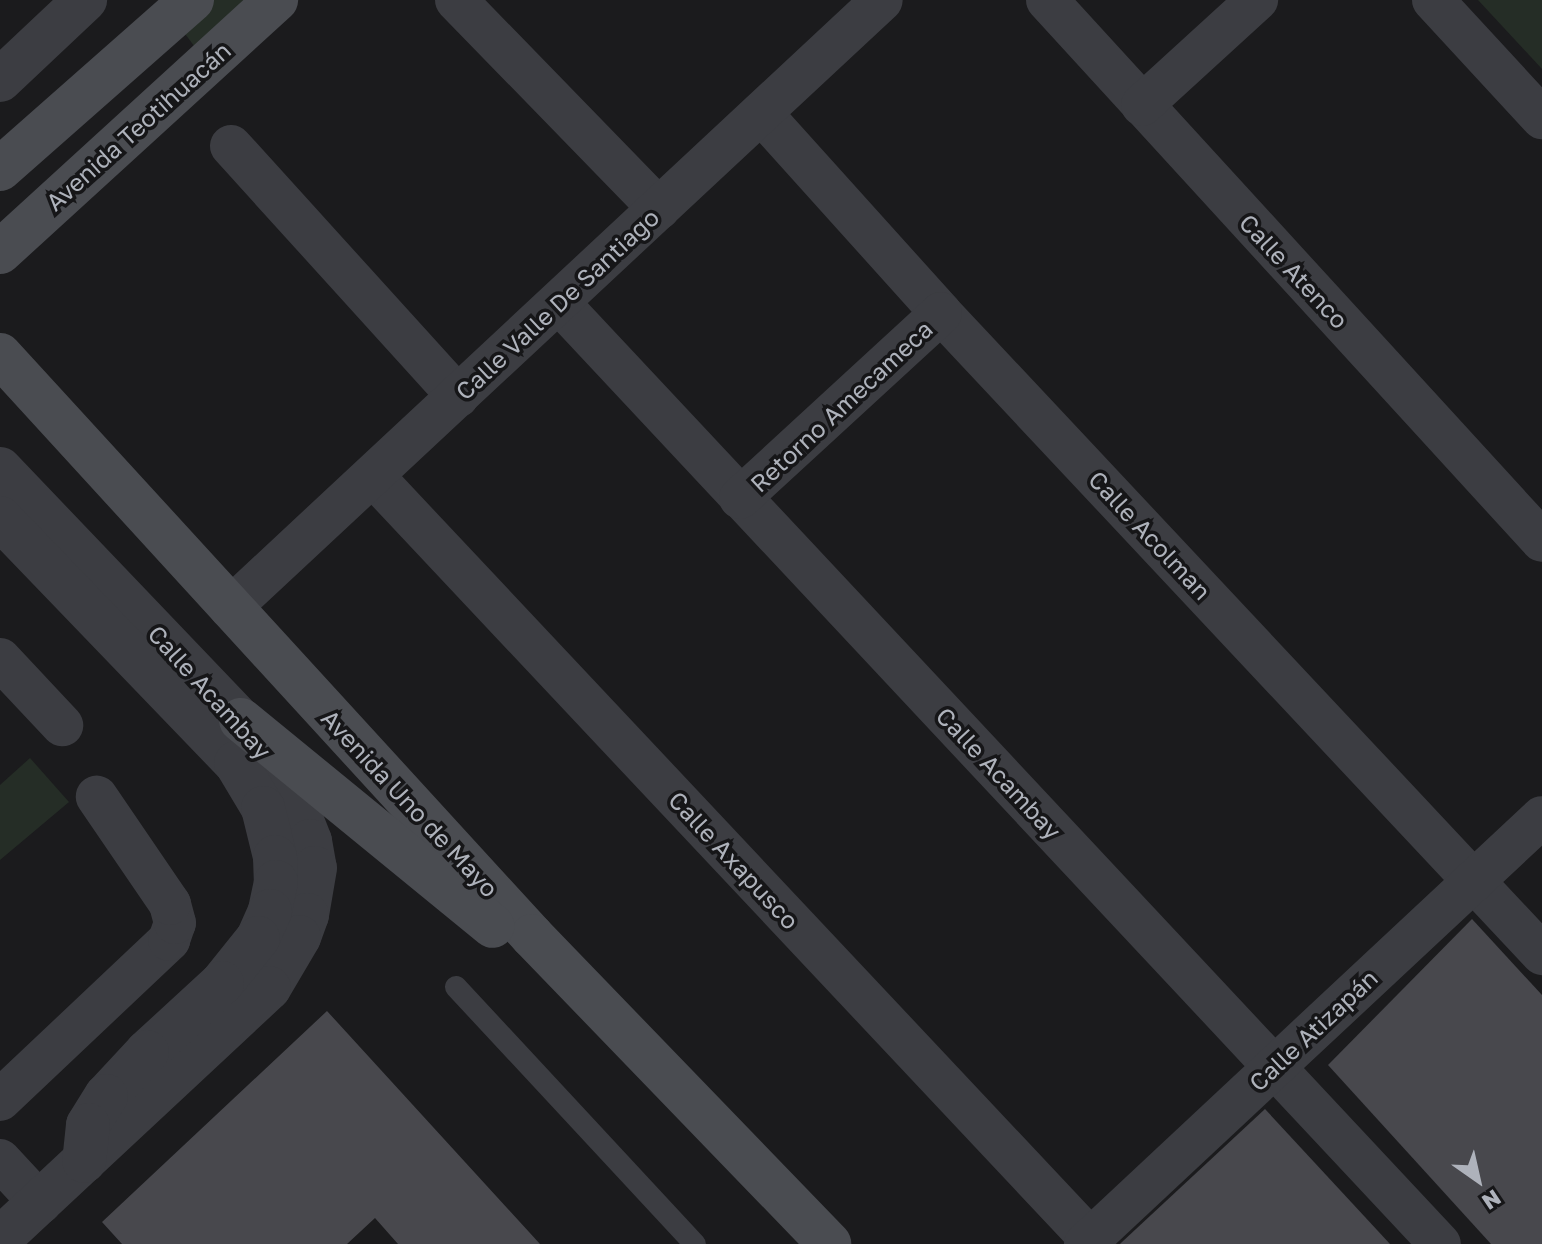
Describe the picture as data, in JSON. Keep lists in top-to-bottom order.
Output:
{
  "streets": {
    "main road": ["Avenida Teotihuacán", "Avenida Uno de Mayo"],
    "street": [
      "Calle Atenco",
      "Calle Valle De Santiago",
      "Retorno Amecameca",
      "Calle Acolman",
      "Calle Acambay",
      "Calle Axapusco",
      "Calle Atizapán"
    ]
  },
  "crossings": [
    ["Calle Valle De Santiago", "Calle Acolman"],
    ["Calle Valle De Santiago", "Calle Acambay"],
    ["Calle Valle De Santiago", "Avenida Uno de Mayo"],
    ["Calle Valle De Santiago", "Calle Axapusco"],
    ["Retorno Amecameca", "Calle Acolman"],
    ["Retorno Amecameca", "Calle Acambay"],
    ["Calle Acolman", "Calle Atizapán"],
    ["Calle Acambay", "Calle Atizapán"],
    ["Calle Axapusco", "Calle Atizapán"]
  ],
  "north": "bottom right"
}
